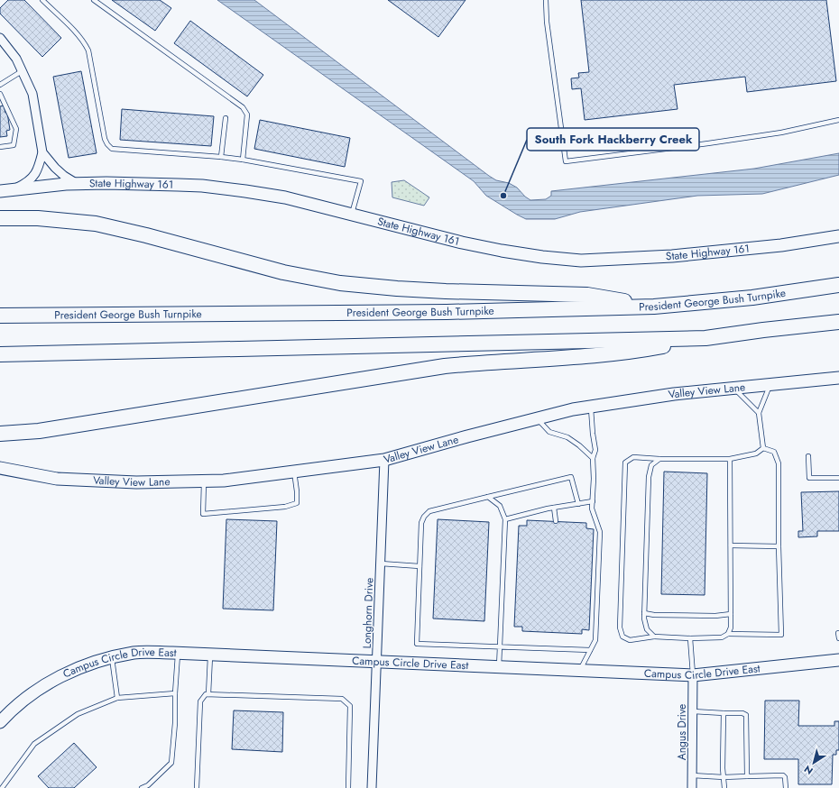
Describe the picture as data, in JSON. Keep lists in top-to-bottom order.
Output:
{
  "streets": {
    "highway": ["President George Bush Turnpike"],
    "main road": ["State Highway 161", "Valley View Lane", "Campus Circle Drive East"],
    "street": ["Longhorn Drive", "Angus Drive"]
  },
  "crossings": [
    ["Valley View Lane", "Longhorn Drive"],
    ["Longhorn Drive", "Campus Circle Drive East"],
    ["Campus Circle Drive East", "Angus Drive"]
  ],
  "places": ["South Fork Hackberry Creek"],
  "north": "bottom left"
}
